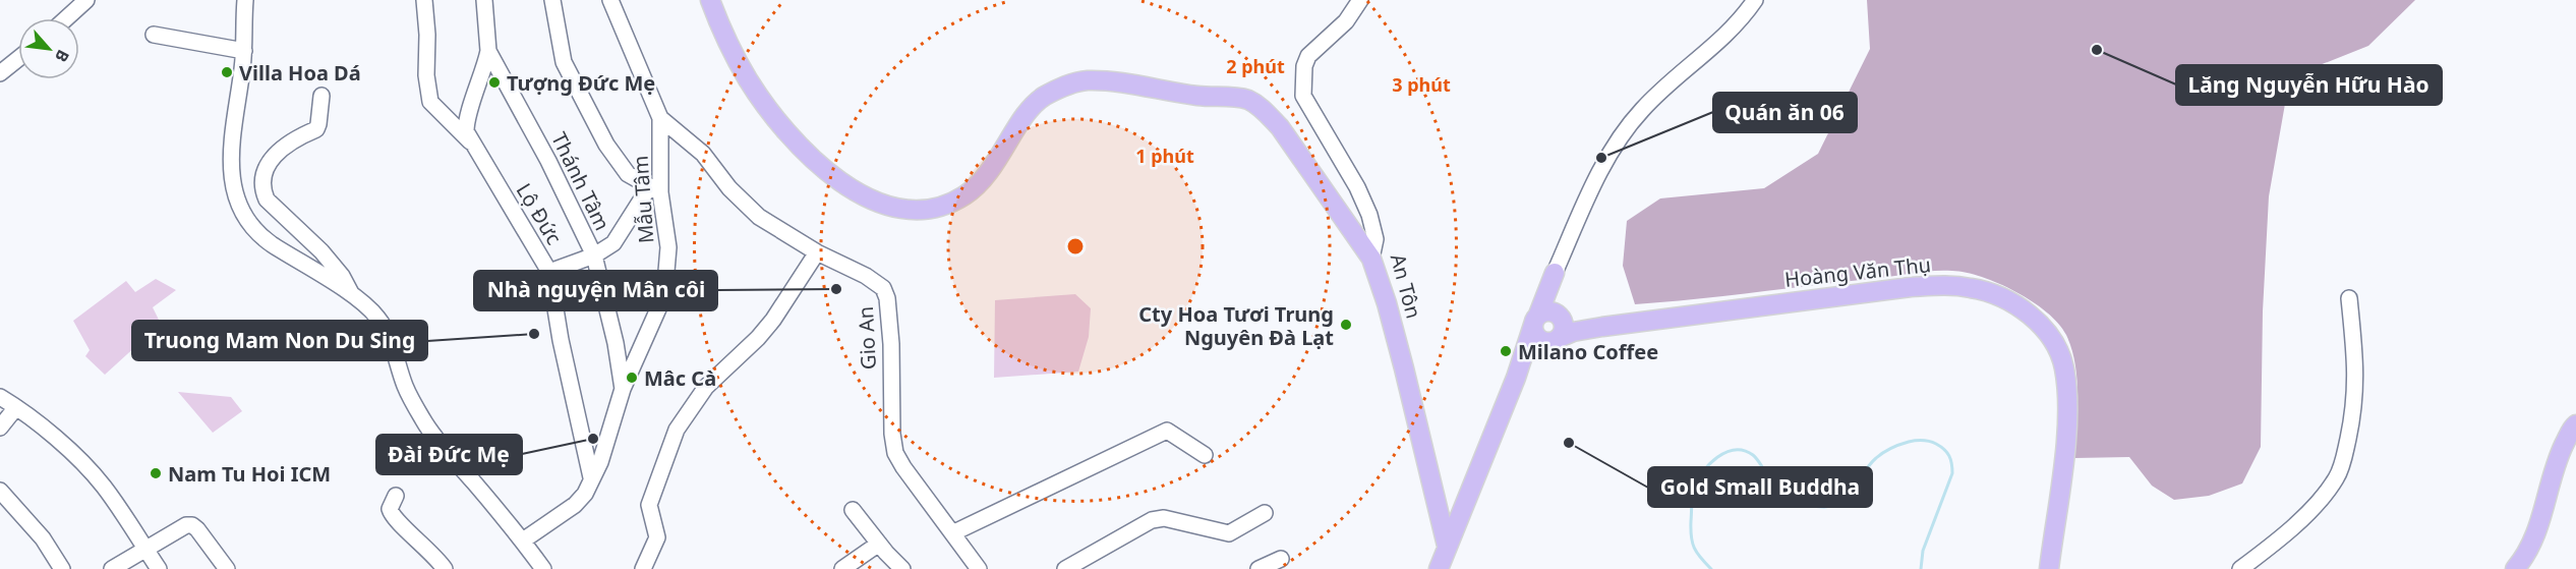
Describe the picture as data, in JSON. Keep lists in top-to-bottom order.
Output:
{
  "streets": {
    "main road": ["Hoàng Văn Thụ", "An Tôn"],
    "street": [
      "Thánh Tâm",
      "Mẫu Tâm",
      "Lộ Đức",
      "Gio An"
    ]
  },
  "crossings": [
    ["Thánh Tâm", "Mẫu Tâm"],
    ["Thánh Tâm", "Lộ Đức"],
    ["Mẫu Tâm", "Lộ Đức"],
    ["Mẫu Tâm", "Gio An"],
    ["Hoàng Văn Thụ", "An Tôn"]
  ],
  "places": [
    "Lăng Nguyễn Hữu Hào",
    "Villa Hoa Dá",
    "Tượng Đức Mẹ",
    "Quán ăn 06",
    "Nhà nguyện Mân côi",
    "Cty Hoa Tươi Trung Nguyên Đà Lạt",
    "Truong Mam Non Du Sing",
    "Milano Coffee",
    "Mâc Cà",
    "Đài Đức Mẹ",
    "Gold Small Buddha",
    "Nam Tu Hoi ICM"
  ],
  "north": "bottom right",
  "rings": ["2 phút", "3 phút", "1 phút"]
}
